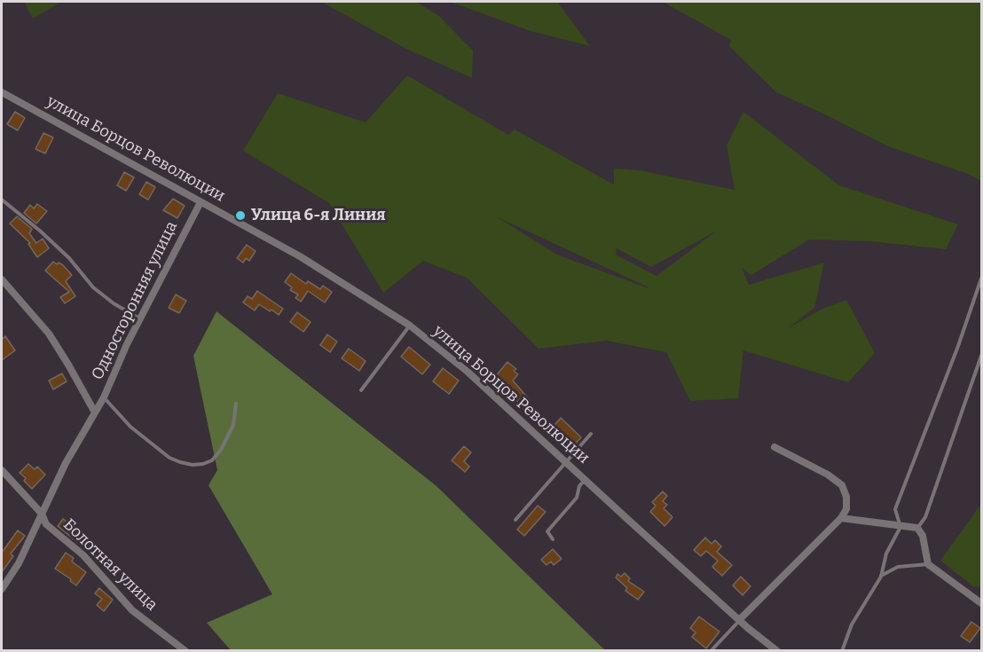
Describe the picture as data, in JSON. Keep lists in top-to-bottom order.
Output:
{
  "streets": {
    "street": ["улица Борцов Революции", "Односторонняя улица", "Болотная улица"]
  },
  "crossings": [
    ["улица Борцов Революции", "Односторонняя улица"],
    ["Односторонняя улица", "Болотная улица"]
  ],
  "places": ["Улица 6-я Линия"]
}
